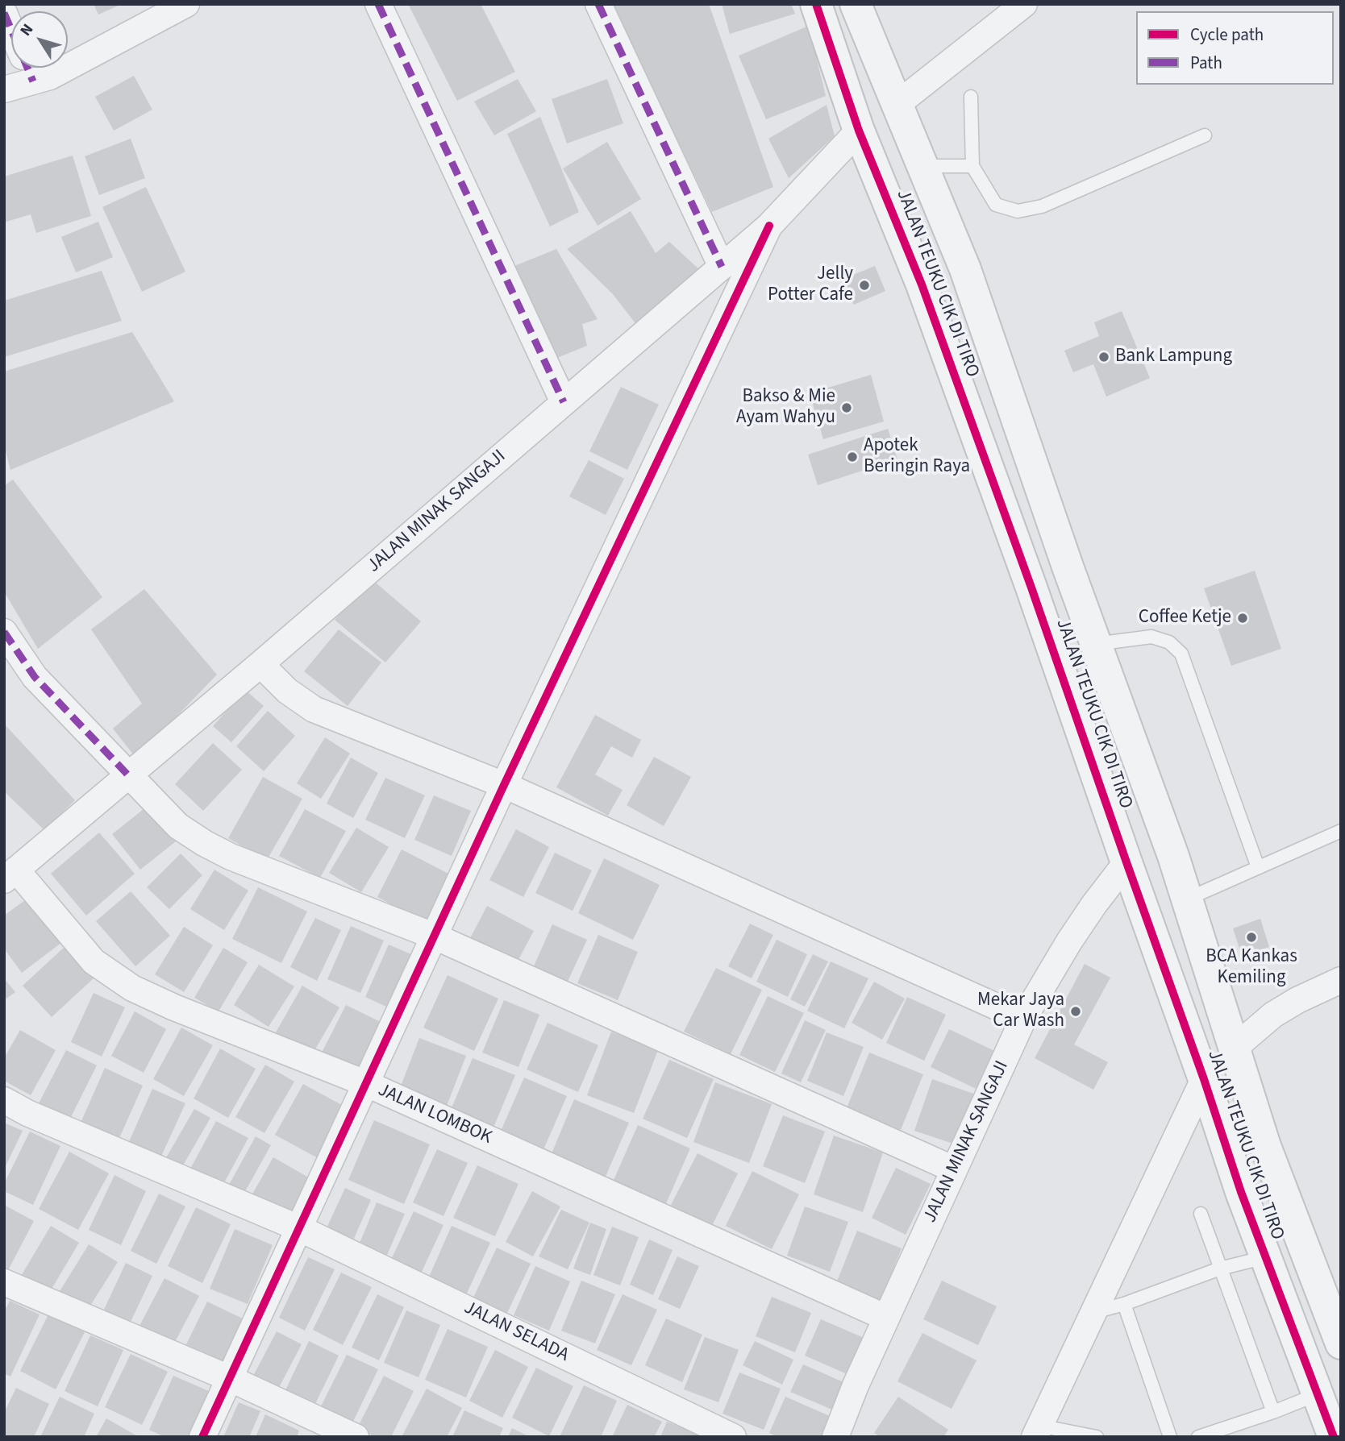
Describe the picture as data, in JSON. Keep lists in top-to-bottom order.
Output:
{
  "streets": {
    "street": [
      "JALAN TEUKU CIK DI TIRO",
      "JALAN MINAK SANGAJI",
      "JALAN LOMBOK",
      "JALAN SELADA"
    ]
  },
  "crossings": [
    ["JALAN TEUKU CIK DI TIRO", "JALAN MINAK SANGAJI"],
    ["JALAN MINAK SANGAJI", "JALAN LOMBOK"]
  ],
  "places": [
    "Jelly Potter Cafe",
    "Bank Lampung",
    "Bakso & Mie Ayam Wahyu",
    "Apotek Beringin Raya",
    "Coffee Ketje",
    "BCA Kankas Kemiling",
    "Mekar Jaya Car Wash"
  ],
  "legend": ["Cycle path", "Path"],
  "north": "top left"
}
